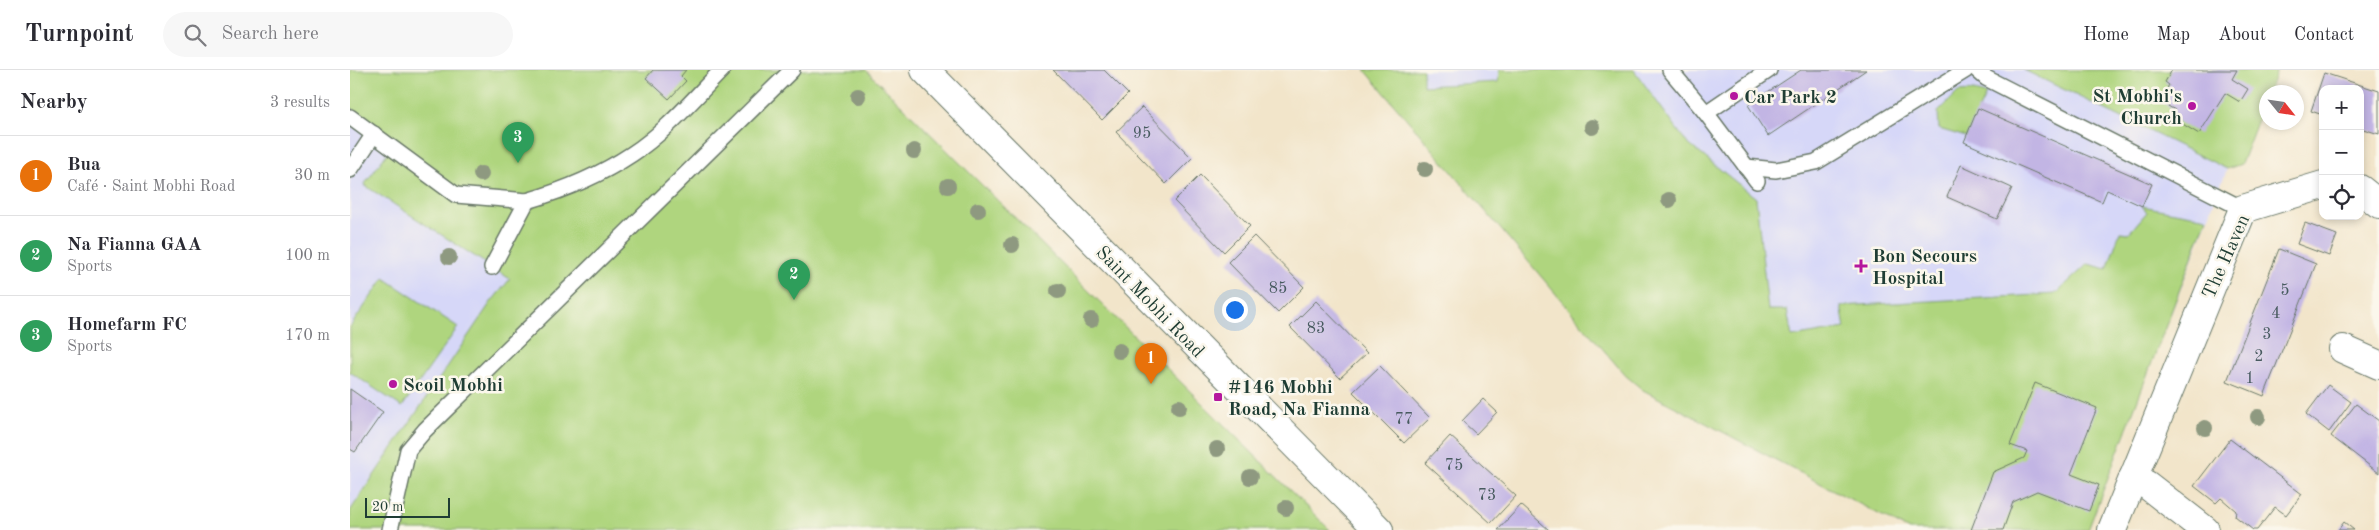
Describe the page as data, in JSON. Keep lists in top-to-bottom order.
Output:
{
  "streets": {
    "main road": ["The Haven", "Saint Mobhi Road"]
  },
  "places": {
    "other": ["Car Park 2", "St Mobhi's Church", "Scoil Mobhi"],
    "health": ["Bon Secours Hospital"],
    "transit": ["#146 Mobhi Road, Na Fianna"]
  },
  "house_numbers": [
    "95",
    "85",
    "5",
    "4",
    "83",
    "3",
    "2",
    "1",
    "77",
    "75",
    "73"
  ],
  "scale_bar": "20 m",
  "north": "bottom right",
  "page": {
    "header": "Turnpoint",
    "search": "Search here",
    "nav": [
      "Home",
      "Map",
      "About",
      "Contact"
    ],
    "heading": ["Nearby", "3 results"],
    "map_buttons": ["+", "−"],
    "pins": ["3", "2", "1"],
    "list": [
      {
        "mark": "1",
        "name": "Bua",
        "note": "Café · Saint Mobhi Road",
        "value": "30 m"
      },
      {
        "mark": "2",
        "name": "Na Fianna GAA",
        "note": "Sports",
        "value": "100 m"
      },
      {
        "mark": "3",
        "name": "Homefarm FC",
        "note": "Sports",
        "value": "170 m"
      }
    ],
    "scale": "20 m"
  }
}
